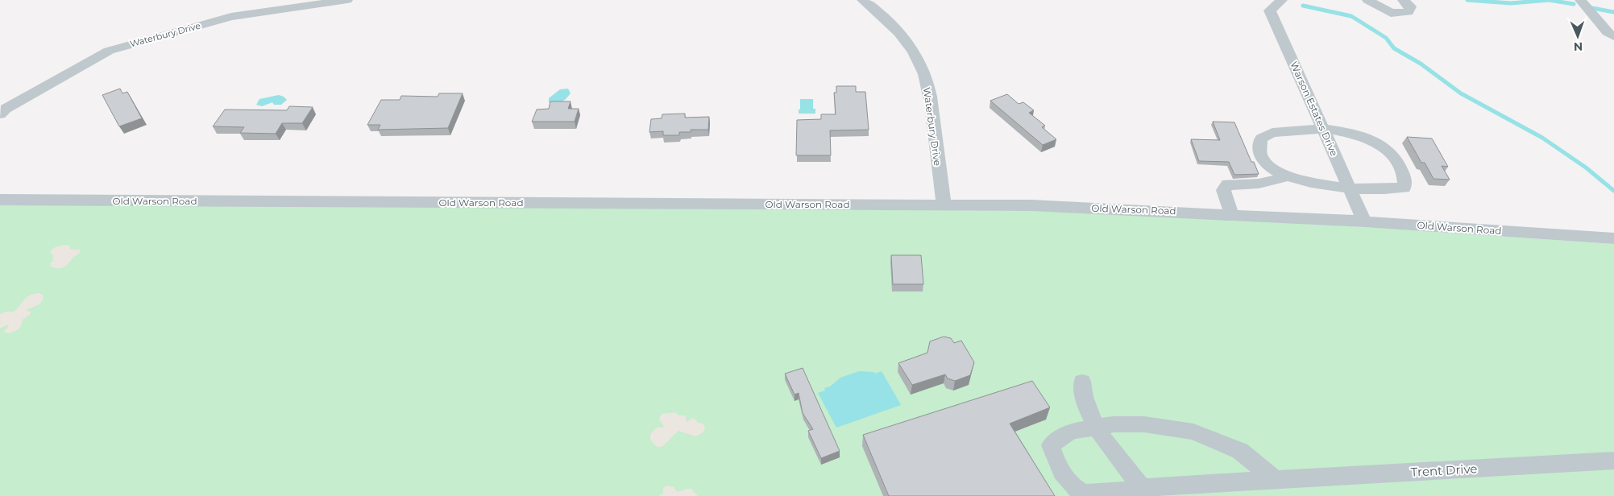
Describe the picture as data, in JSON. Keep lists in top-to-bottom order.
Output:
{
  "streets": {
    "street": [
      "Waterbury Drive",
      "Warson Estates Drive",
      "Old Warson Road",
      "Trent Drive"
    ]
  },
  "crossings": [
    ["Waterbury Drive", "Old Warson Road"],
    ["Warson Estates Drive", "Old Warson Road"]
  ],
  "north": "bottom"
}
